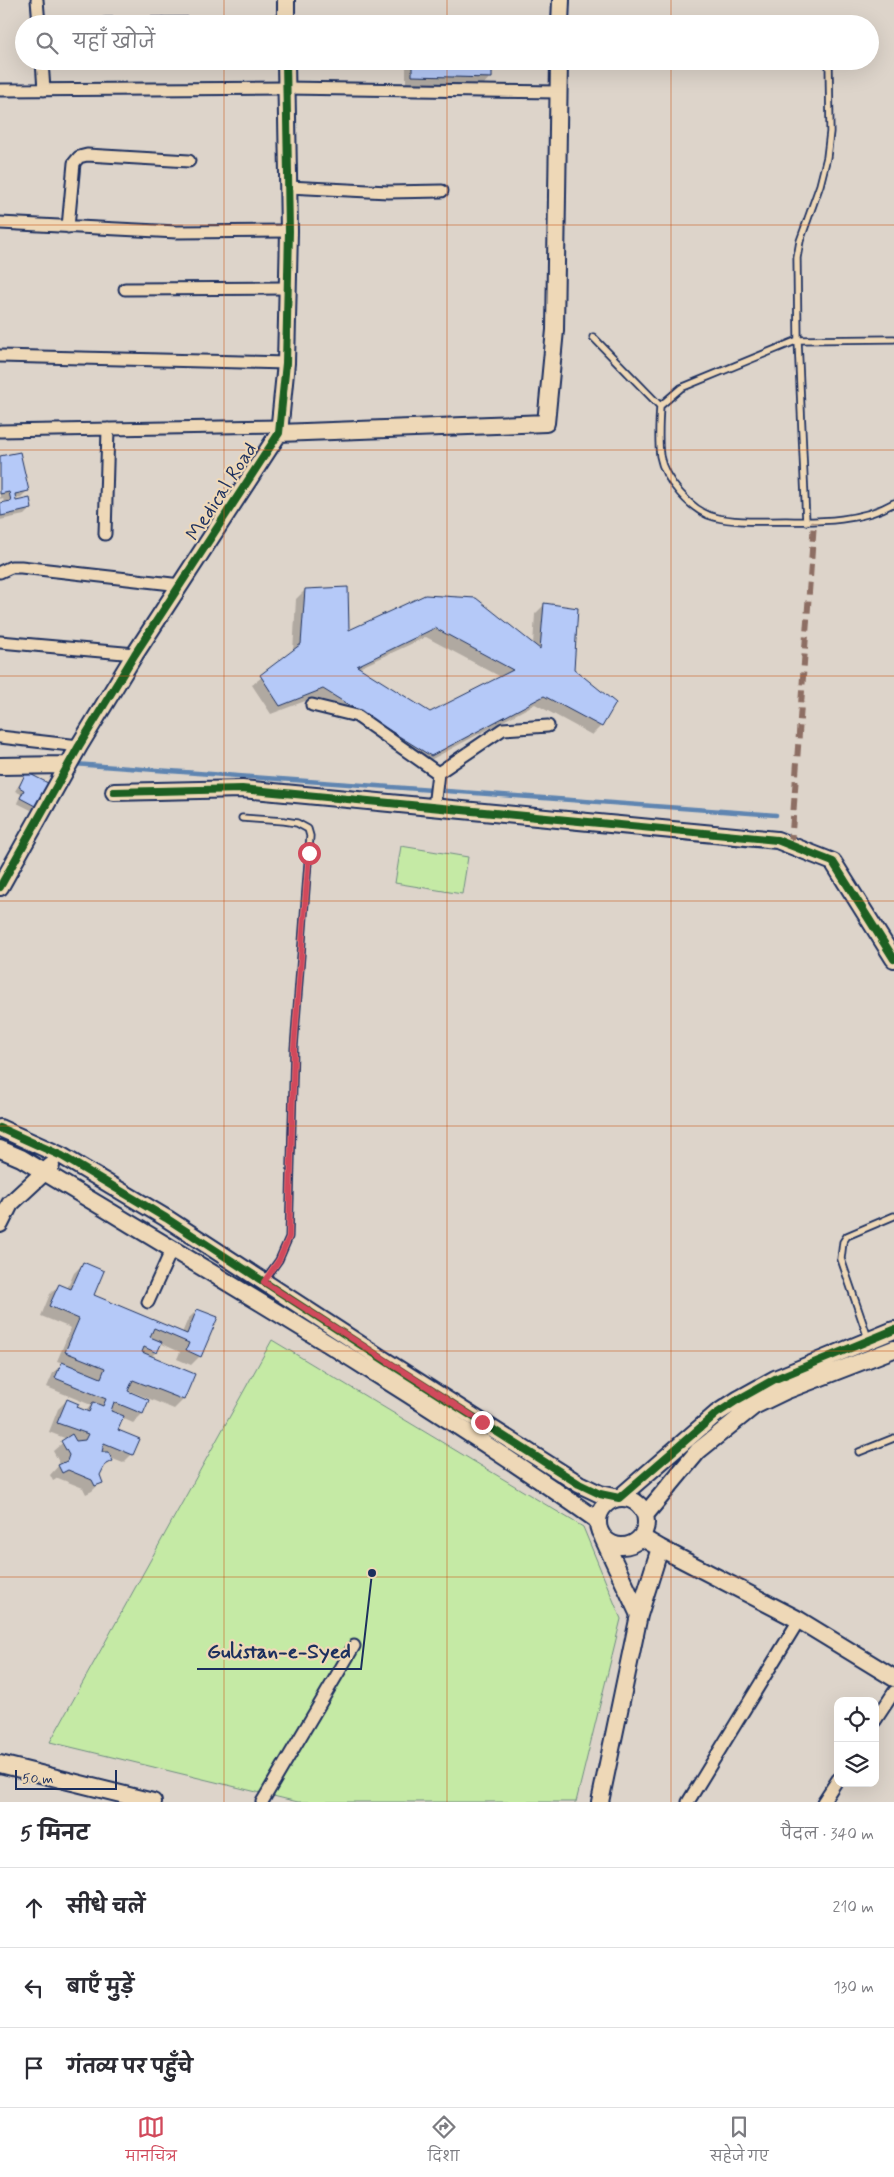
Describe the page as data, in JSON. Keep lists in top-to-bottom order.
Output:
{
  "streets": {
    "street": ["Medical Road"]
  },
  "places": ["Gulistan-e-Syed"],
  "scale_bar": "50 m",
  "page": {
    "search": "यहाँ खोजें",
    "scale": "50 m",
    "heading": ["5 मिनट", "पैदल · 340 m"],
    "list": [
      ["सीधे चलें", "210 m"],
      ["बाएँ मुड़ें", "130 m"],
      "गंतव्य पर पहुँचे"
    ],
    "nav": ["मानचित्र", "दिशा", "सहेजे गए"]
  }
}
